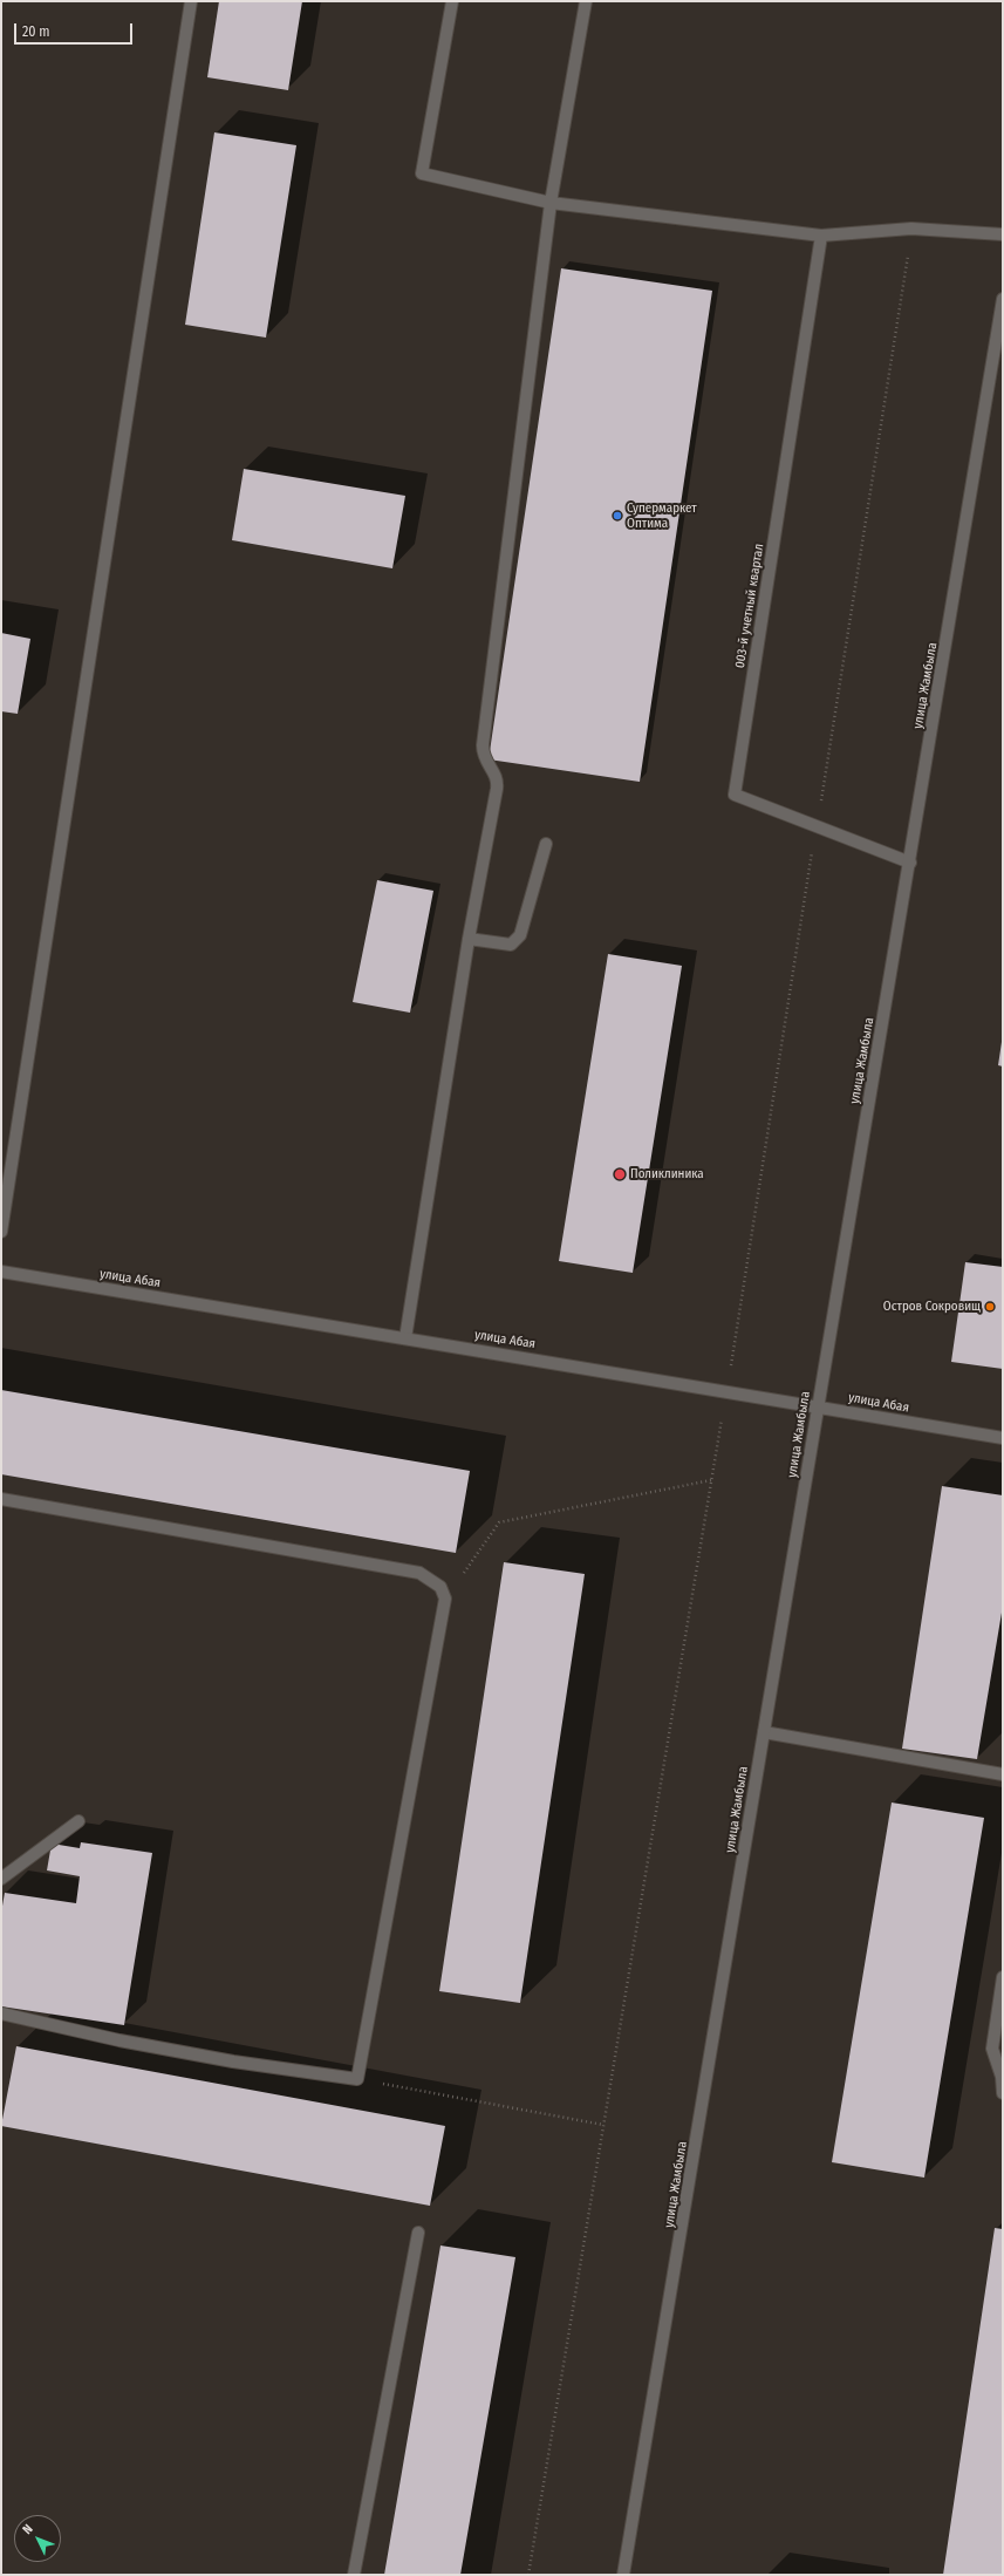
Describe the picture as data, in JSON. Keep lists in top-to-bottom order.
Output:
{
  "streets": {
    "street": ["003-й учетный квартал", "улица Жамбыла", "улица Абая"]
  },
  "crossings": [
    ["003-й учетный квартал", "улица Жамбыла"],
    ["улица Жамбыла", "улица Абая"]
  ],
  "places": ["Супермаркет Оптима", "Поликлиника", "Остров Сокровищ"],
  "scale_bar": "20 m",
  "north": "top left"
}
